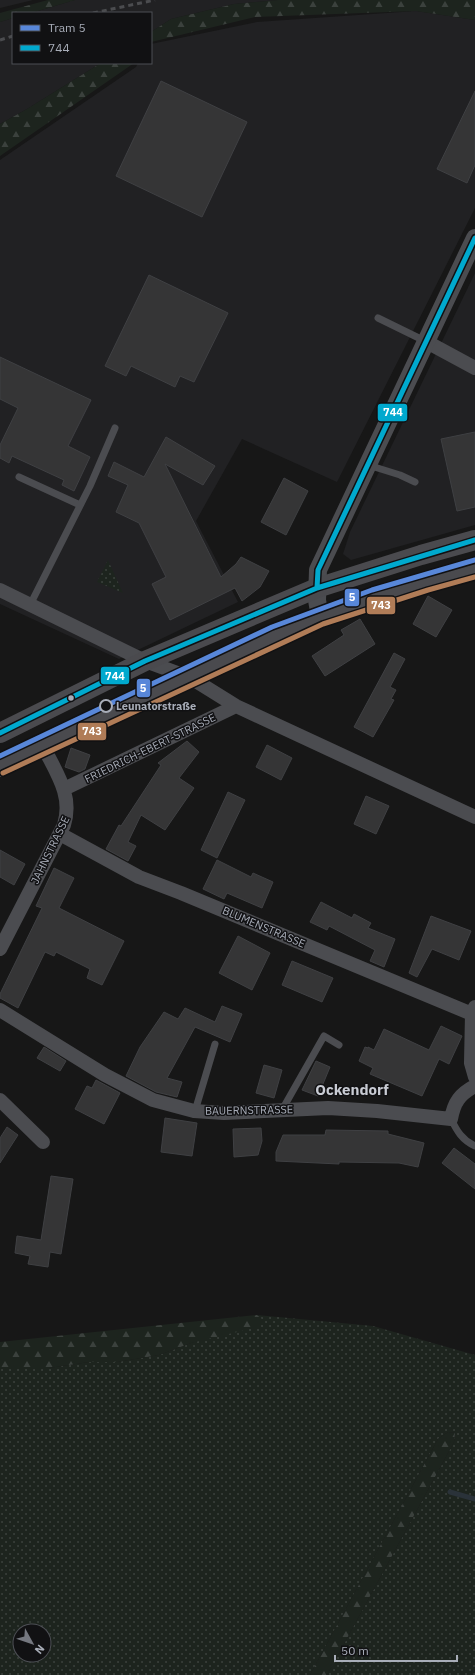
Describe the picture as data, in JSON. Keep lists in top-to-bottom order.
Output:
{
  "streets": {
    "street": [
      "FRIEDRICH-EBERT-STRASSE",
      "JAHNSTRASSE",
      "BLUMENSTRASSE",
      "BAUERNSTRASSE"
    ]
  },
  "crossings": [
    ["FRIEDRICH-EBERT-STRASSE", "JAHNSTRASSE"],
    ["JAHNSTRASSE", "BLUMENSTRASSE"]
  ],
  "districts": ["Ockendorf"],
  "places": ["Leunatorstraße"],
  "lines": ["transit line 744", "tram line 5", "transit line 743"],
  "legend": ["Tram 5", "744"],
  "scale_bar": "50 m",
  "north": "bottom right"
}
